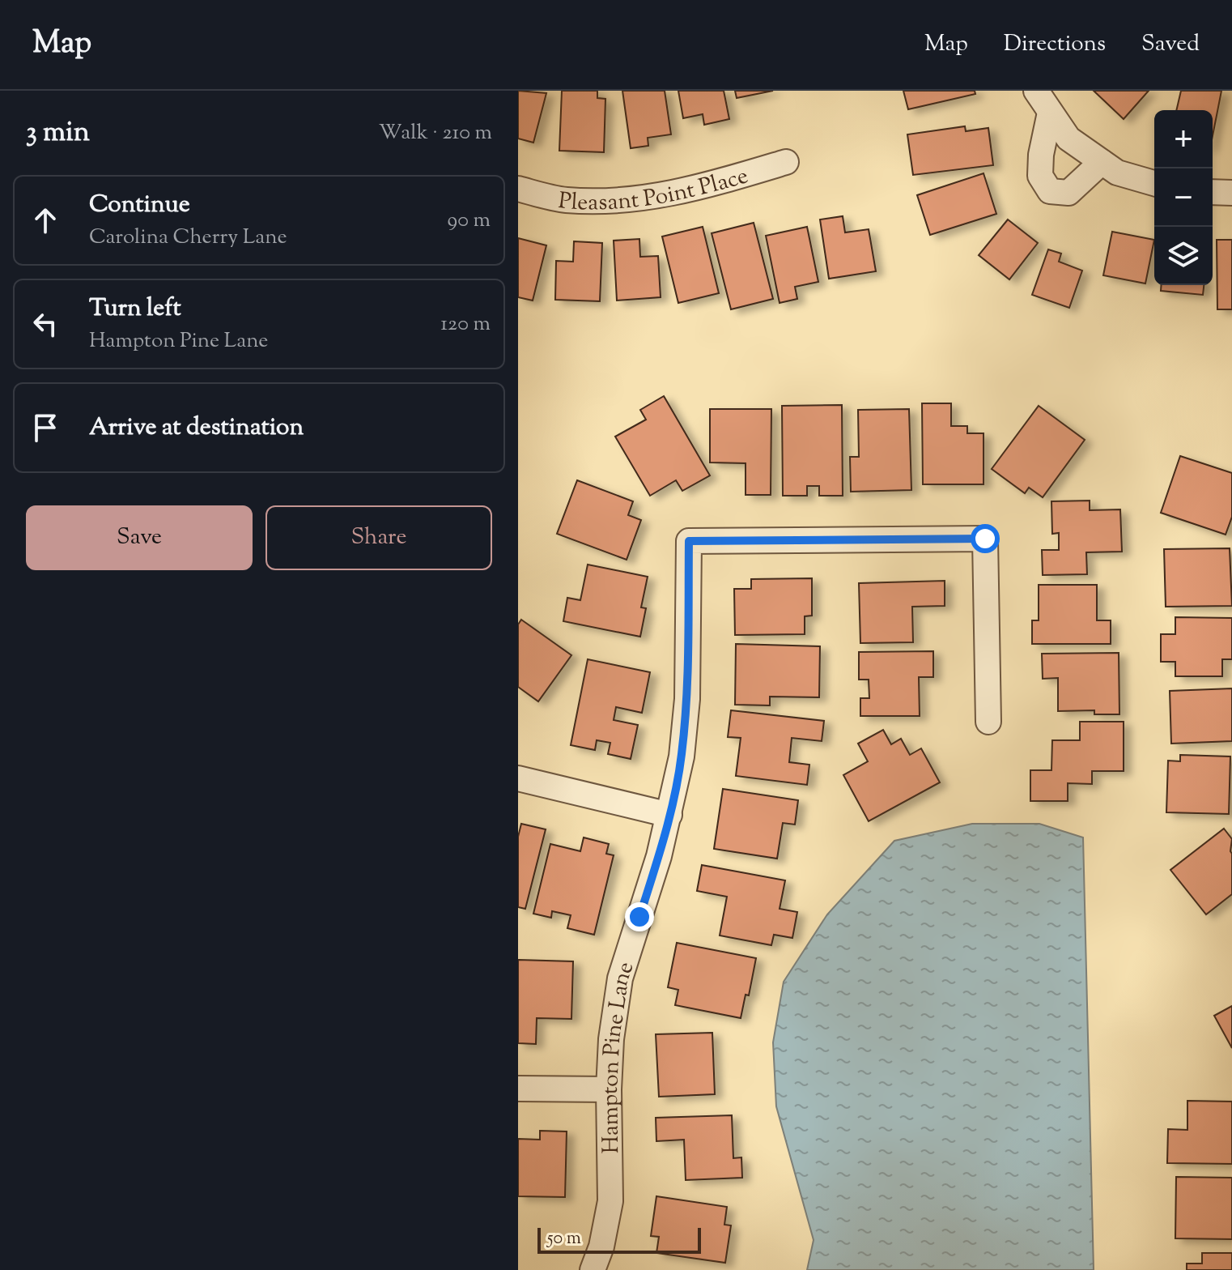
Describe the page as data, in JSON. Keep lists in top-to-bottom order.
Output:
{
  "streets": {
    "street": ["Pleasant Point Place", "Hampton Pine Lane"]
  },
  "scale_bar": "50 m",
  "page": {
    "header": "Map",
    "nav": ["Map", "Directions", "Saved"],
    "heading": ["3 min", "Walk · 210 m"],
    "map_buttons": ["+", "−"],
    "list": [
      ["Continue", "Carolina Cherry Lane", "90 m"],
      ["Turn left", "Hampton Pine Lane", "120 m"],
      "Arrive at destination"
    ],
    "buttons": ["Save", "Share"],
    "scale": "50 m"
  }
}
